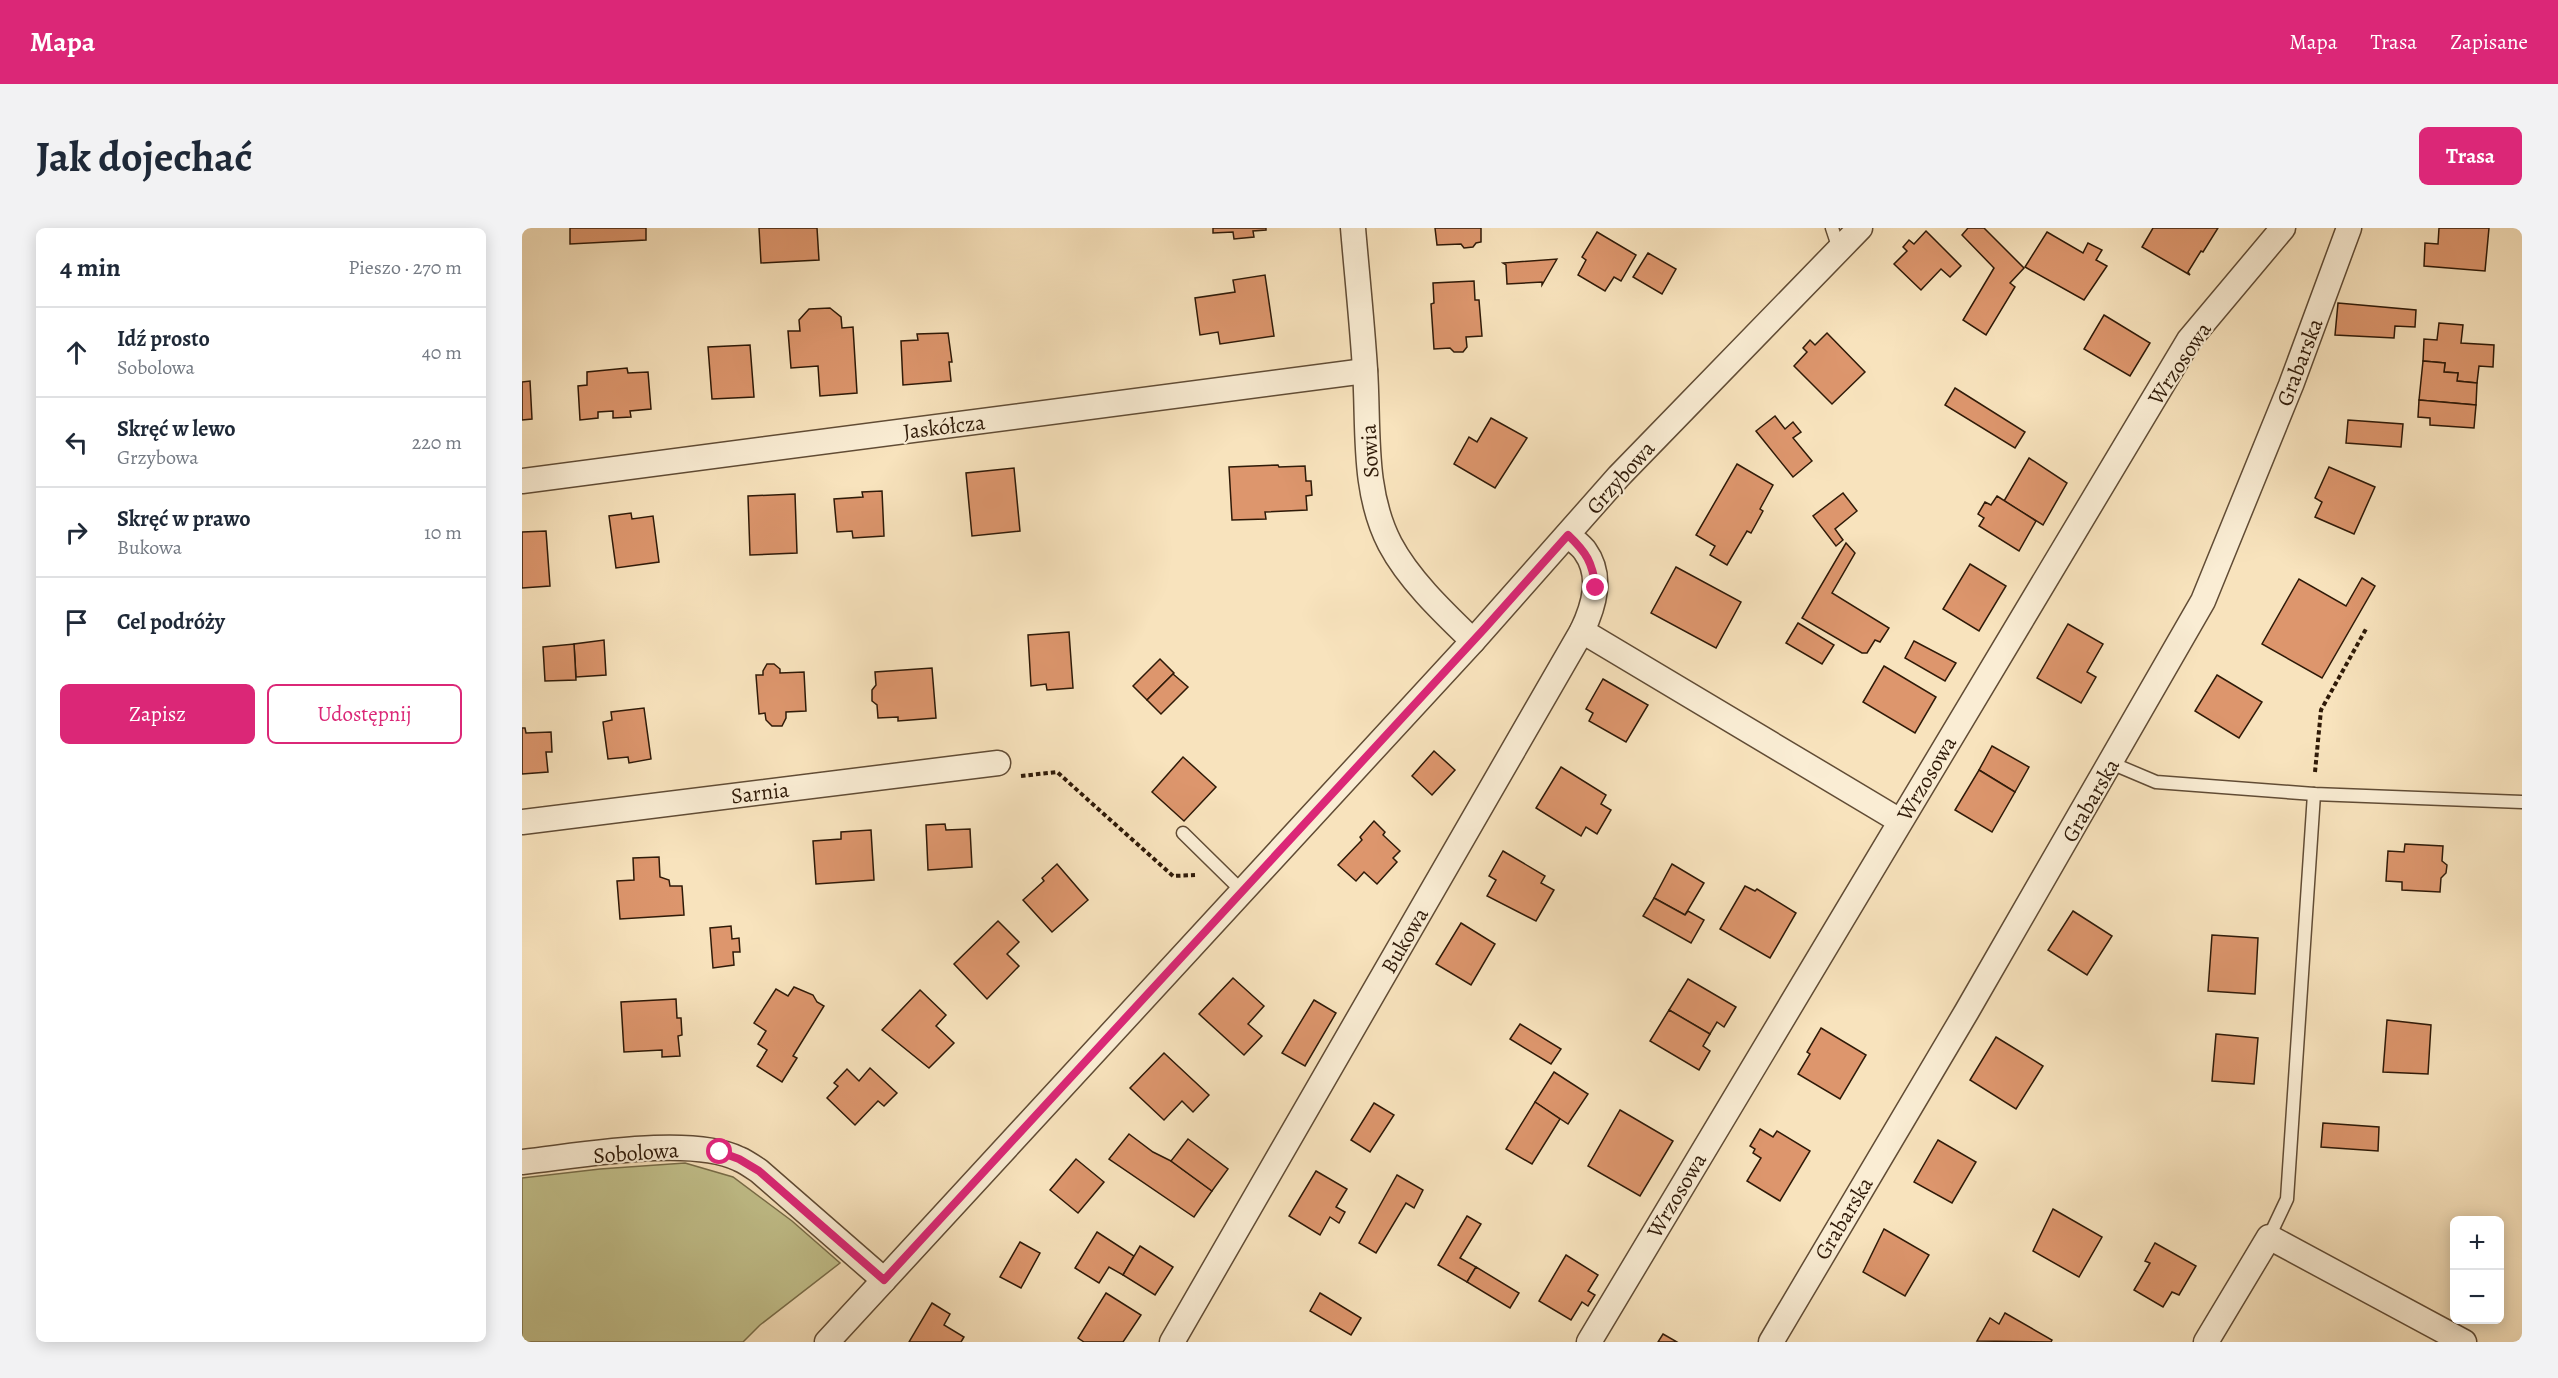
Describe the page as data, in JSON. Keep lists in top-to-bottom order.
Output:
{
  "streets": {
    "street": [
      "Grabarska",
      "Wrzosowa",
      "Jaskółcza",
      "Sowia",
      "Grzybowa",
      "Sarnia",
      "Bukowa",
      "Sobolowa"
    ]
  },
  "crossings": [
    ["Jaskółcza", "Sowia"],
    ["Sowia", "Grzybowa"],
    ["Grzybowa", "Bukowa"],
    ["Grzybowa", "Sobolowa"]
  ],
  "page": {
    "header": "Mapa",
    "nav": ["Mapa", "Trasa", "Zapisane"],
    "buttons": [
      "Trasa",
      ["Zapisz", "Udostępnij"]
    ],
    "title": "Jak dojechać",
    "heading": ["4 min", "Pieszo · 270 m"],
    "list": [
      ["Idź prosto", "Sobolowa", "40 m"],
      ["Skręć w lewo", "Grzybowa", "220 m"],
      ["Skręć w prawo", "Bukowa", "10 m"],
      "Cel podróży"
    ],
    "map_buttons": ["+", "−"]
  }
}
